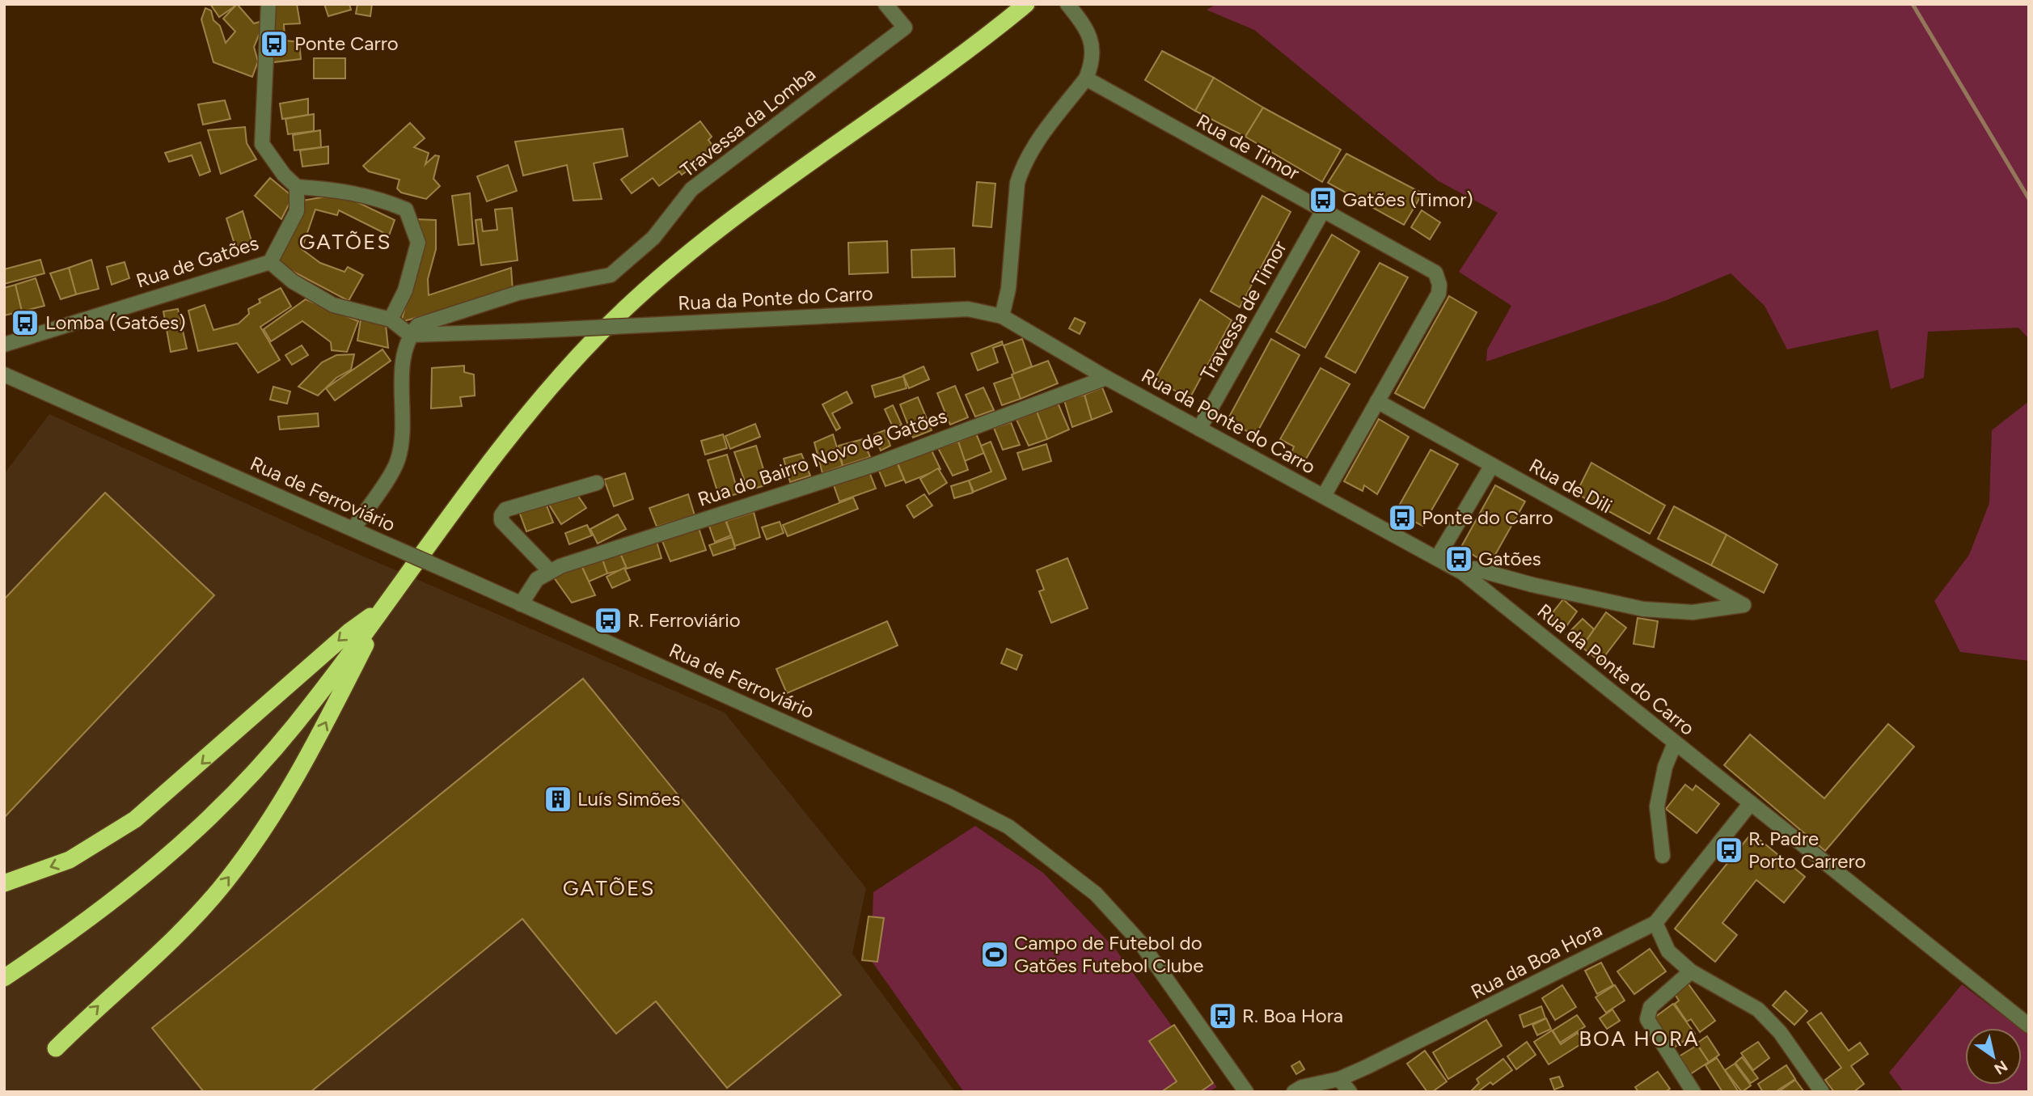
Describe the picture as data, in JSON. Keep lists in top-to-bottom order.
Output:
{
  "streets": {
    "street": [
      "Travessa da Lomba",
      "Rua de Timor",
      "Rua de Gatões",
      "Rua da Ponte do Carro",
      "Travessa de Timor",
      "Rua do Bairro Novo de Gatões",
      "Rua de Dili",
      "Rua de Ferroviário",
      "Rua da Boa Hora"
    ]
  },
  "crossings": [
    ["Travessa da Lomba", "Rua da Ponte do Carro"],
    ["Rua de Timor", "Rua da Ponte do Carro"],
    ["Rua de Timor", "Travessa de Timor"],
    ["Rua de Timor", "Rua de Dili"],
    ["Rua da Ponte do Carro", "Travessa de Timor"],
    ["Rua da Ponte do Carro", "Rua do Bairro Novo de Gatões"],
    ["Rua da Ponte do Carro", "Rua de Dili"],
    ["Rua da Ponte do Carro", "Rua da Boa Hora"],
    ["Rua do Bairro Novo de Gatões", "Rua de Ferroviário"]
  ],
  "districts": ["GATÕES", "GATÕES", "BOA HORA"],
  "places": {
    "bus stop": [
      "Ponte Carro",
      "Gatões (Timor)",
      "Lomba (Gatões)",
      "Ponte do Carro",
      "Gatões",
      "R. Ferroviário",
      "R. Padre Porto Carrero",
      "R. Boa Hora"
    ],
    "building": ["Luís Simões"],
    "sports": ["Campo de Futebol do Gatões Futebol Clube"]
  },
  "north": "bottom right"
}
